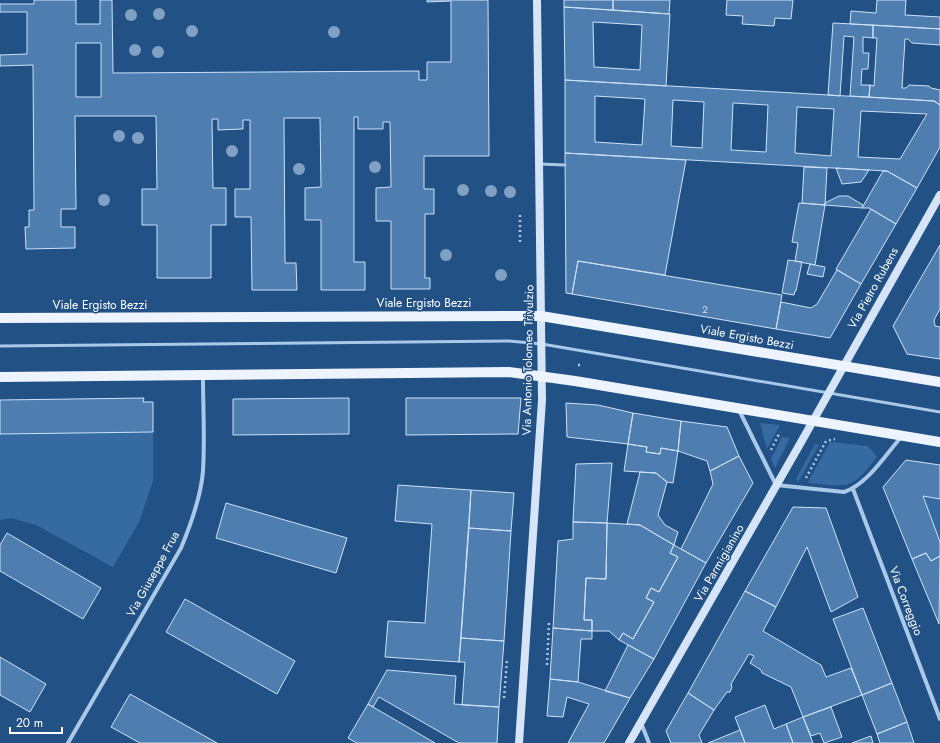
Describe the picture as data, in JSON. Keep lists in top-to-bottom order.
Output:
{
  "streets": {
    "main road": ["Viale Ergisto Bezzi"],
    "street": [
      "Via Pietro Rubens",
      "Via Antonio Tolomeo Trivulzio",
      "Via Parmigianino",
      "Via Giuseppe Frua",
      "Via Correggio"
    ]
  },
  "crossings": [
    ["Via Pietro Rubens", "Viale Ergisto Bezzi"],
    ["Via Pietro Rubens", "Via Parmigianino"],
    ["Viale Ergisto Bezzi", "Via Antonio Tolomeo Trivulzio"]
  ],
  "house_numbers": ["2"],
  "scale_bar": "20 m"
}
